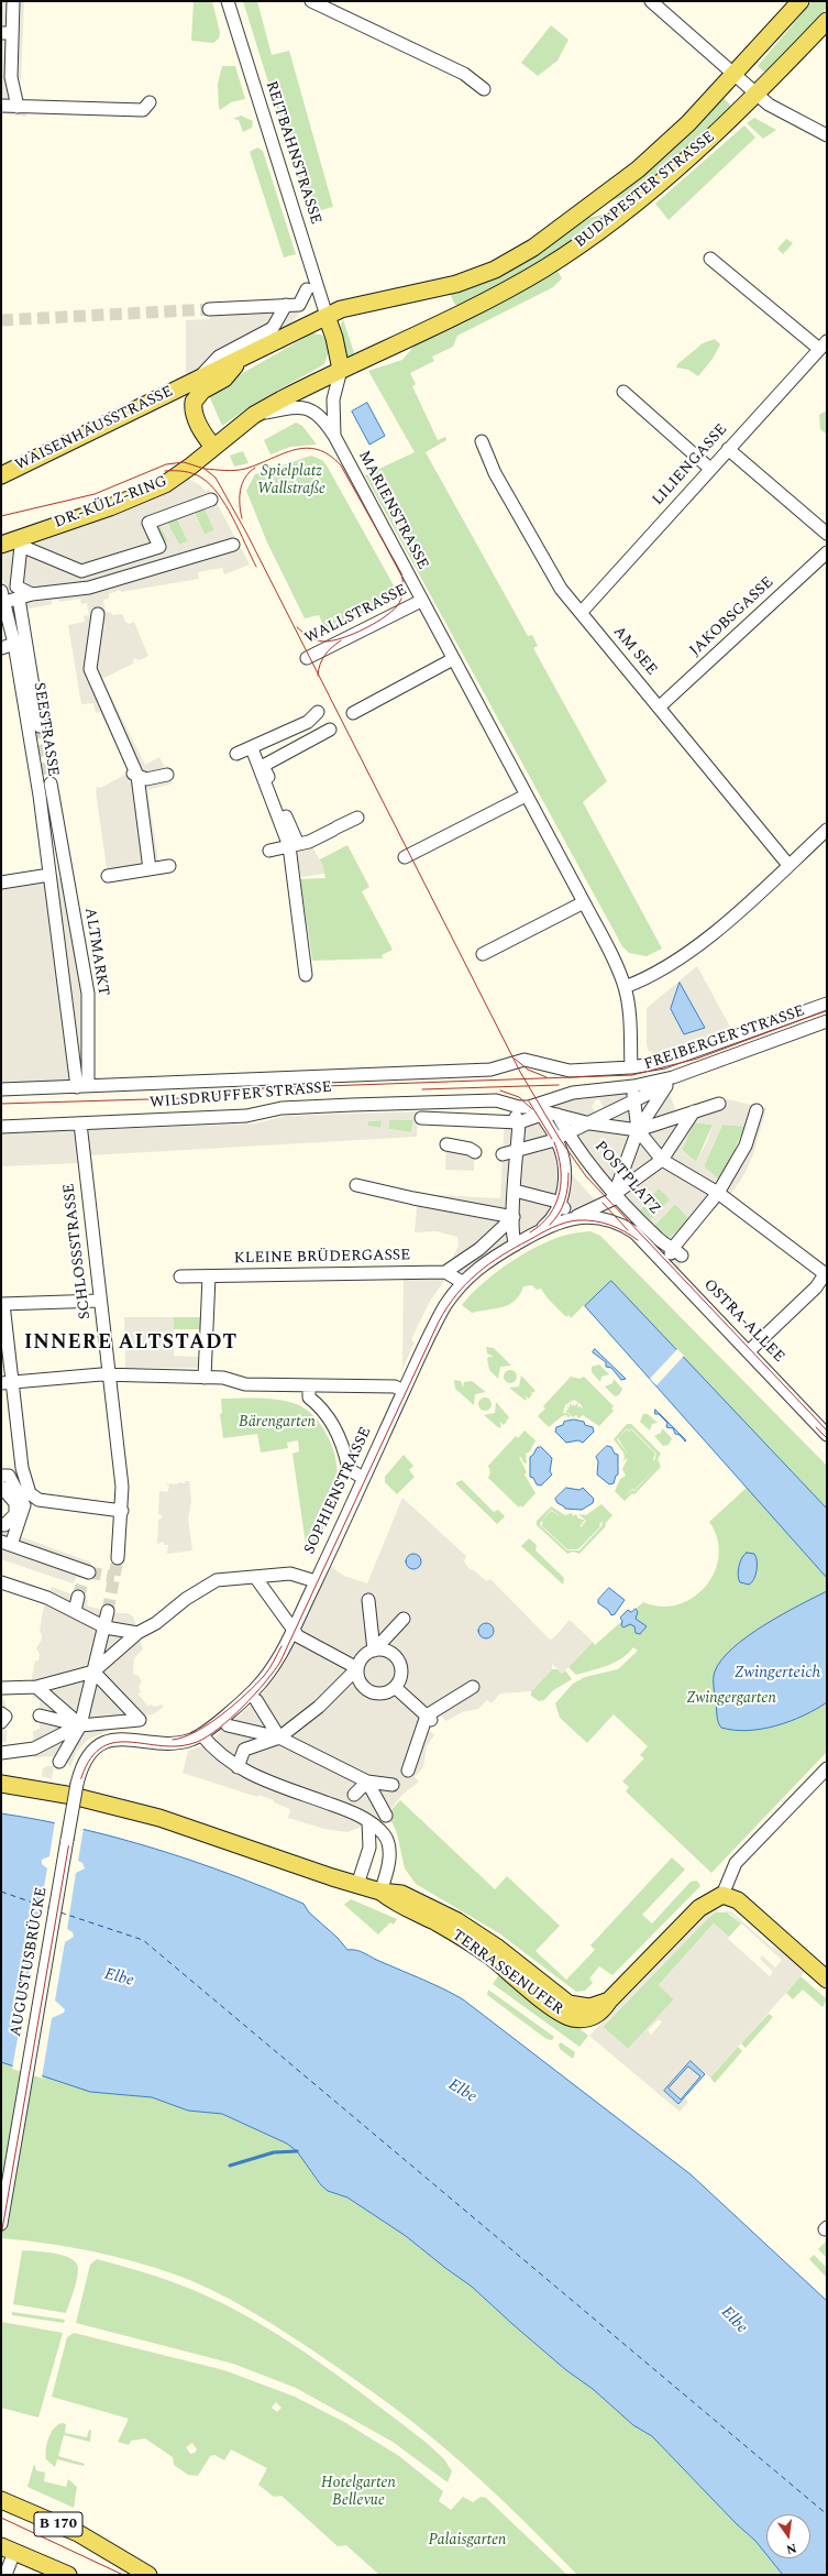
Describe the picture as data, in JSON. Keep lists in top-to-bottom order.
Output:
{
  "streets": {
    "main road": [
      "BUDAPESTER STRASSE",
      "WAISENHAUSSTRASSE",
      "DR.-KÜLZ-RING",
      "TERRASSENUFER",
      "B 170"
    ],
    "street": [
      "REITBAHNSTRASSE",
      "LILIENGASSE",
      "MARIENSTRASSE",
      "WALLSTRASSE",
      "JAKOBSGASSE",
      "AM SEE",
      "SEESTRASSE",
      "ALTMARKT",
      "FREIBERGER STRASSE",
      "WILSDRUFFER STRASSE",
      "POSTPLATZ",
      "SCHLOSSSTRASSE",
      "KLEINE BRÜDERGASSE",
      "OSTRA-ALLEE",
      "SOPHIENSTRASSE",
      "AUGUSTUSBRÜCKE"
    ]
  },
  "crossings": [
    ["REITBAHNSTRASSE", "BUDAPESTER STRASSE"],
    ["BUDAPESTER STRASSE", "WAISENHAUSSTRASSE"],
    ["BUDAPESTER STRASSE", "DR.-KÜLZ-RING"],
    ["BUDAPESTER STRASSE", "MARIENSTRASSE"],
    ["LILIENGASSE", "AM SEE"],
    ["DR.-KÜLZ-RING", "MARIENSTRASSE"],
    ["MARIENSTRASSE", "WALLSTRASSE"],
    ["JAKOBSGASSE", "AM SEE"],
    ["SEESTRASSE", "ALTMARKT"],
    ["SEESTRASSE", "WILSDRUFFER STRASSE"],
    ["ALTMARKT", "WILSDRUFFER STRASSE"],
    ["FREIBERGER STRASSE", "WILSDRUFFER STRASSE"],
    ["WILSDRUFFER STRASSE", "POSTPLATZ"],
    ["WILSDRUFFER STRASSE", "SCHLOSSSTRASSE"],
    ["POSTPLATZ", "SOPHIENSTRASSE"],
    ["OSTRA-ALLEE", "SOPHIENSTRASSE"],
    ["SOPHIENSTRASSE", "AUGUSTUSBRÜCKE"]
  ],
  "districts": ["INNERE ALTSTADT"],
  "water": ["Zwingerteich", "Elbe"],
  "parks": [
    "Spielplatz Wallstraße",
    "Bärengarten",
    "Zwingergarten",
    "Hotelgarten Bellevue",
    "Palaisgarten"
  ],
  "north": "bottom"
}
